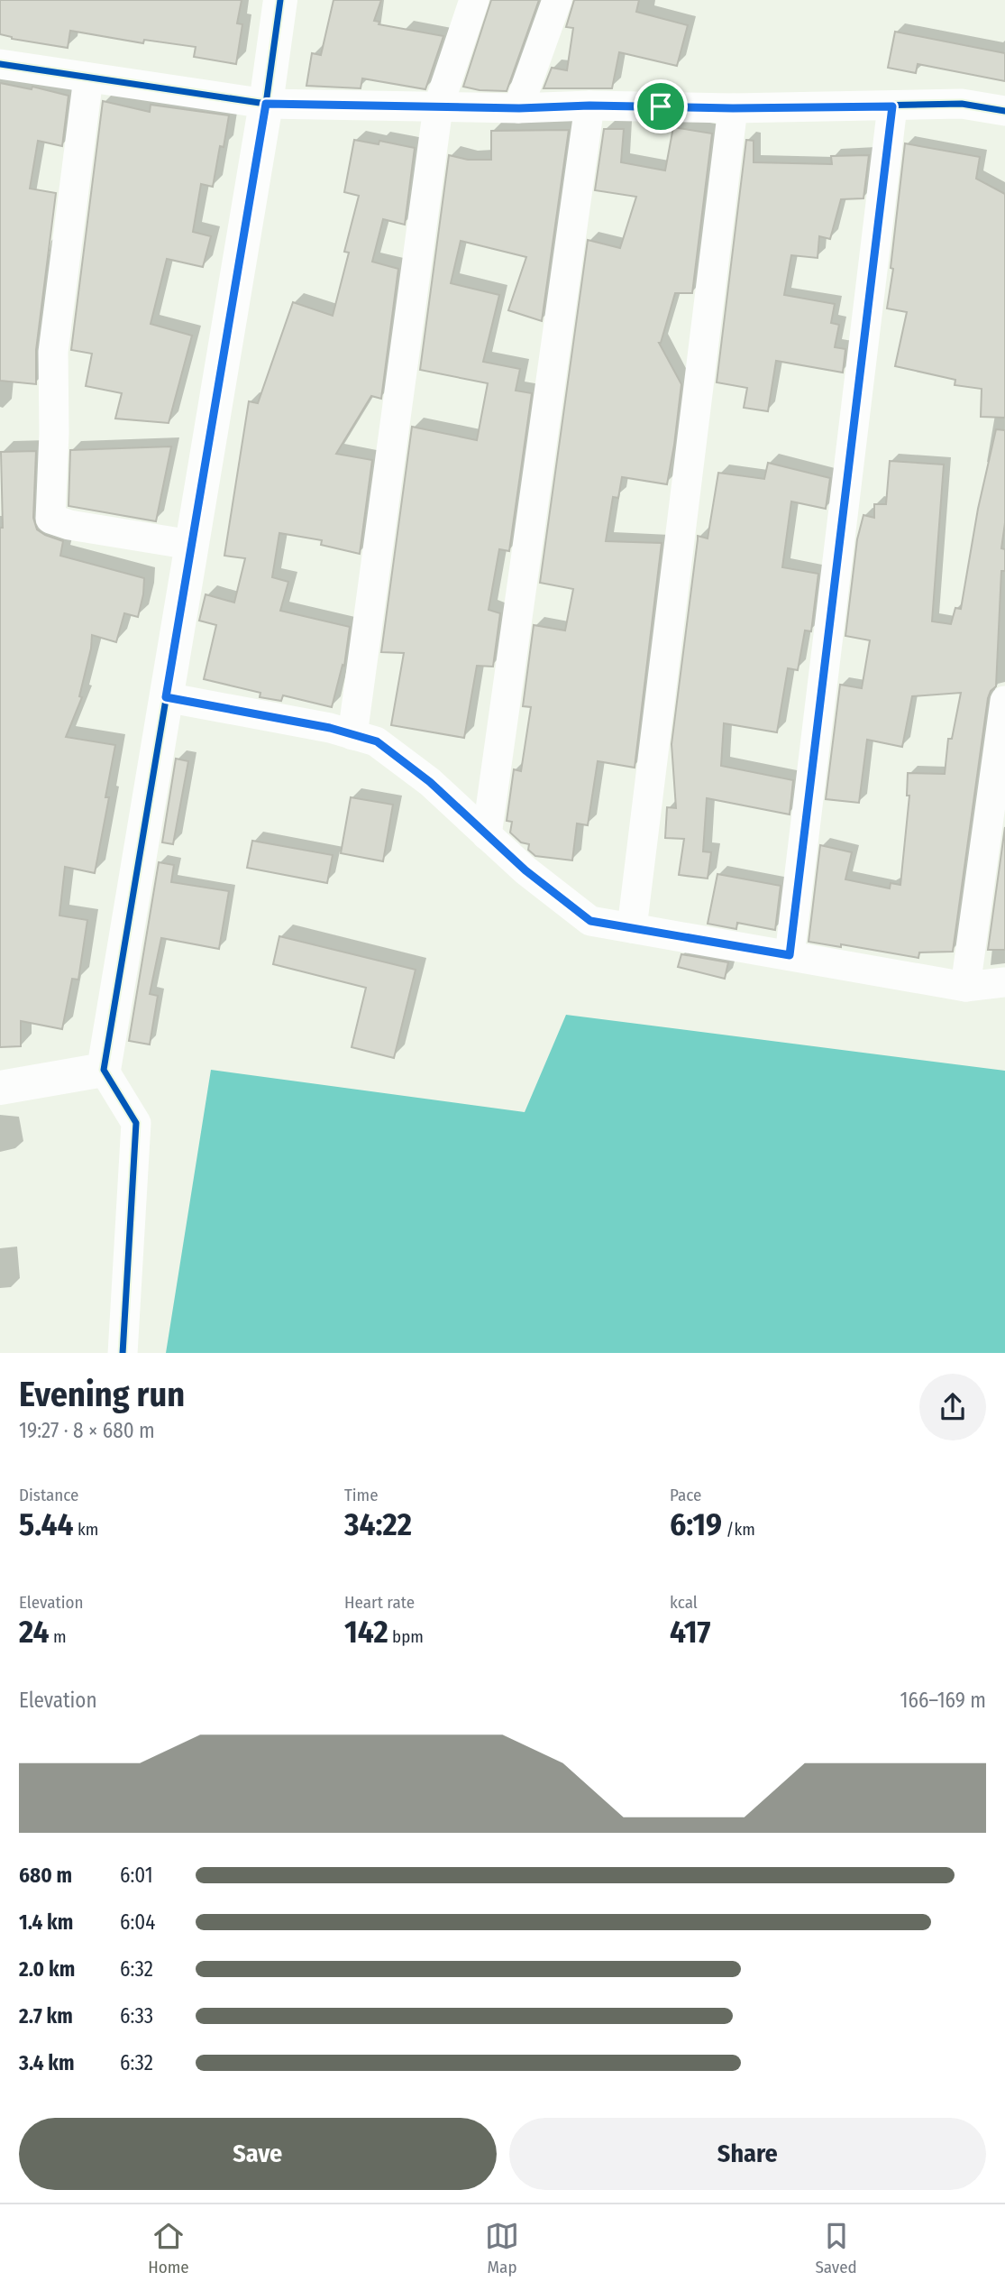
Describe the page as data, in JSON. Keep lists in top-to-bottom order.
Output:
{
  "page": {
    "heading": ["Evening run", "19:27 · 8 × 680 m"],
    "stats": [
      ["Distance", "5.44 km"],
      ["Time", "34:22"],
      ["Pace", "6:19 /km"],
      ["Elevation", "24 m"],
      ["Heart rate", "142 bpm"],
      ["kcal", "417"]
    ],
    "chart": ["Elevation", "166–169 m"],
    "list": [
      {
        "name": "680 m",
        "note": "6:01"
      },
      {
        "name": "1.4 km",
        "note": "6:04"
      },
      {
        "name": "2.0 km",
        "note": "6:32"
      },
      {
        "name": "2.7 km",
        "note": "6:33"
      },
      {
        "name": "3.4 km",
        "note": "6:32"
      }
    ],
    "buttons": ["Save", "Share"],
    "tabs": ["Home", "Map", "Saved"]
  }
}
